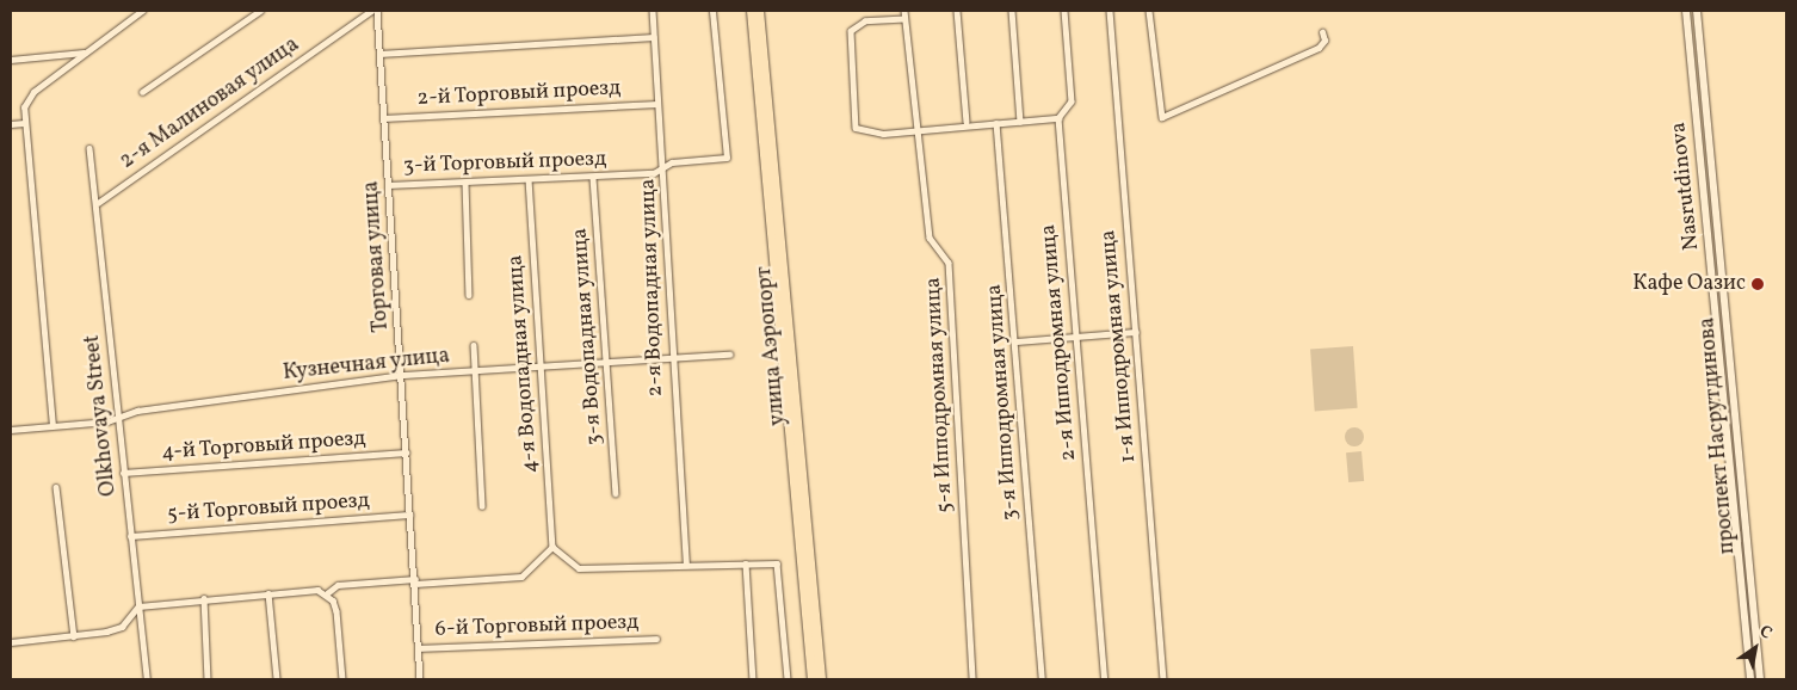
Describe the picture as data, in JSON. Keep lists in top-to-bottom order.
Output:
{
  "streets": {
    "main road": ["Nasrutdinova", "улица Аэропорт", "проспект Насрутдинова"],
    "street": [
      "2-й Торговый проезд",
      "2-я Малиновая улица",
      "3-й Торговый проезд",
      "Торговая улица",
      "2-я Водопадная улица",
      "3-я Водопадная улица",
      "2-я Ипподромная улица",
      "1-я Ипподромная улица",
      "4-я Водопадная улица",
      "Кузнечная улица",
      "5-я Ипподромная улица",
      "3-я Ипподромная улица",
      "Olkhovaya Street",
      "4-й Торговый проезд",
      "5-й Торговый проезд",
      "6-й Торговый проезд"
    ]
  },
  "crossings": [
    ["2-й Торговый проезд", "Торговая улица"],
    ["2-й Торговый проезд", "2-я Водопадная улица"],
    ["2-я Малиновая улица", "Olkhovaya Street"],
    ["3-й Торговый проезд", "Торговая улица"],
    ["3-й Торговый проезд", "2-я Водопадная улица"],
    ["3-й Торговый проезд", "3-я Водопадная улица"],
    ["3-й Торговый проезд", "4-я Водопадная улица"],
    ["Торговая улица", "Кузнечная улица"],
    ["Торговая улица", "4-й Торговый проезд"],
    ["Торговая улица", "5-й Торговый проезд"],
    ["Торговая улица", "6-й Торговый проезд"],
    ["2-я Водопадная улица", "Кузнечная улица"],
    ["3-я Водопадная улица", "Кузнечная улица"],
    ["4-я Водопадная улица", "Кузнечная улица"],
    ["Кузнечная улица", "Olkhovaya Street"],
    ["Olkhovaya Street", "4-й Торговый проезд"],
    ["Olkhovaya Street", "5-й Торговый проезд"]
  ],
  "places": ["Кафе Оазис"],
  "north": "top right"
}
